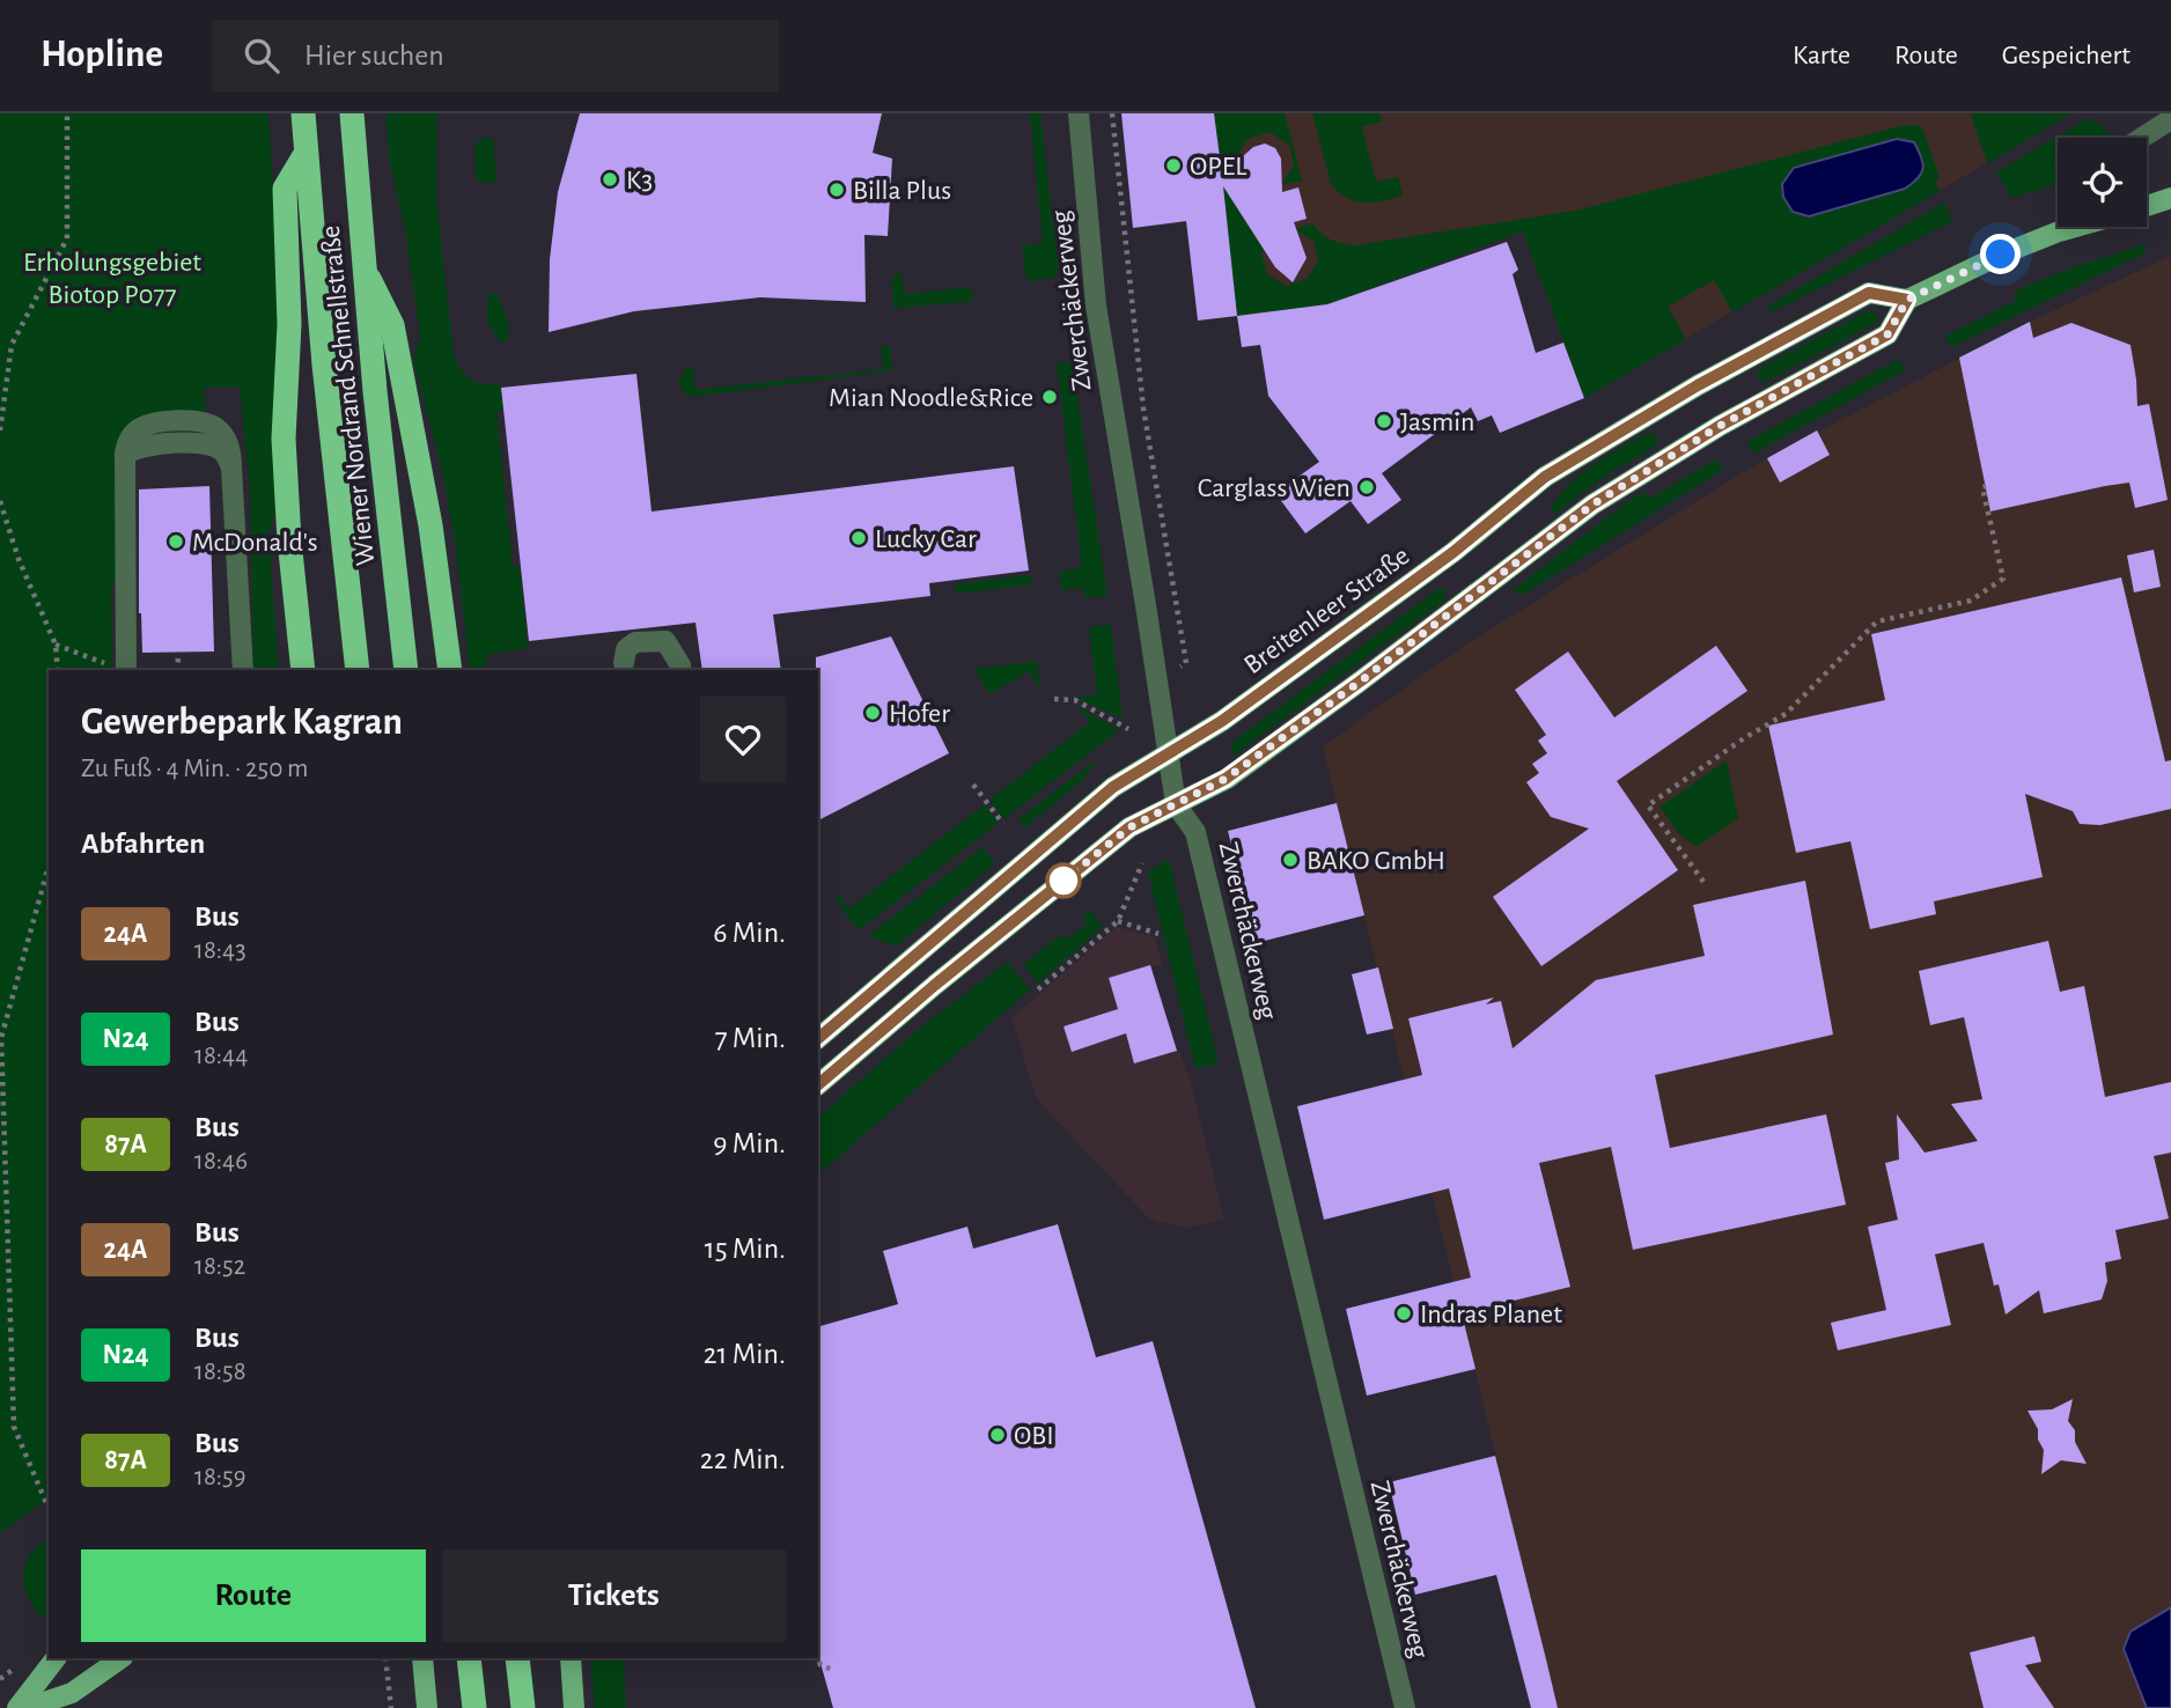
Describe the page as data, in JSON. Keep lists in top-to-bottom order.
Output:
{
  "streets": {
    "highway": ["Wiener Nordrand Schnellstraße"],
    "main road": ["Breitenleer Straße"],
    "street": ["Zwerchäckerweg"]
  },
  "crossings": [
    ["Zwerchäckerweg", "Breitenleer Straße"]
  ],
  "parks": ["Erholungsgebiet Biotop P077"],
  "places": [
    "OPEL",
    "K3",
    "Billa Plus",
    "Mian Noodle&Rice",
    "Jasmin",
    "Carglass Wien",
    "Lucky Car",
    "McDonald's",
    "Hofer",
    "BAKO GmbH",
    "Indras Planet",
    "OBI"
  ],
  "lines": ["bus line 24A"],
  "page": {
    "header": "Hopline",
    "search": "Hier suchen",
    "nav": ["Karte", "Route", "Gespeichert"],
    "heading": [
      ["Gewerbepark Kagran", "Zu Fuß · 4 Min. · 250 m"],
      "Abfahrten"
    ],
    "list": [
      {
        "mark": "24A",
        "name": "Bus",
        "note": "18:43",
        "value": "6 Min."
      },
      {
        "mark": "N24",
        "name": "Bus",
        "note": "18:44",
        "value": "7 Min."
      },
      {
        "mark": "87A",
        "name": "Bus",
        "note": "18:46",
        "value": "9 Min."
      },
      {
        "mark": "24A",
        "name": "Bus",
        "note": "18:52",
        "value": "15 Min."
      },
      {
        "mark": "N24",
        "name": "Bus",
        "note": "18:58",
        "value": "21 Min."
      },
      {
        "mark": "87A",
        "name": "Bus",
        "note": "18:59",
        "value": "22 Min."
      }
    ],
    "buttons": ["Route", "Tickets"]
  }
}
